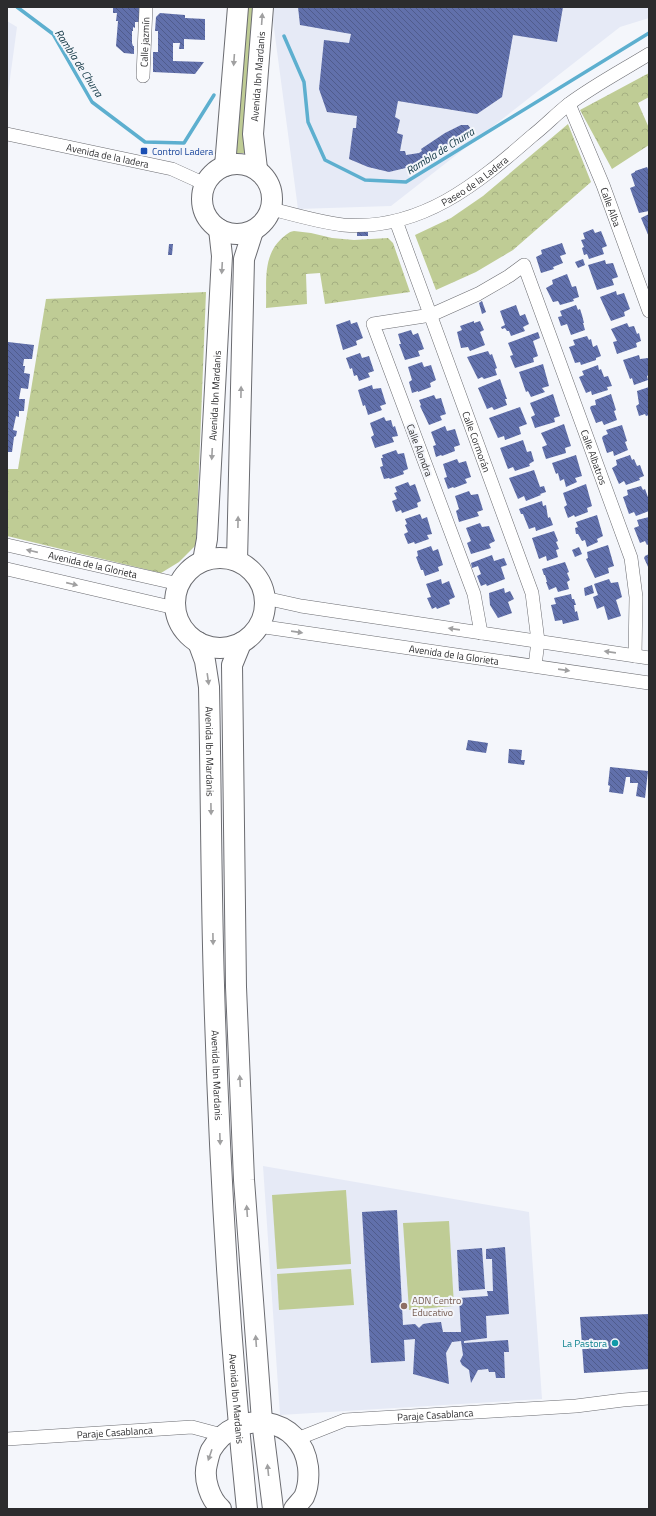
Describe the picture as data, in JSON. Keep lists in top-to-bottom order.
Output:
{
  "streets": {
    "main road": ["Avenida Ibn Mardanis"],
    "street": [
      "Calle jazmín",
      "Avenida de la ladera",
      "Paseo de la Ladera",
      "Calle Alba",
      "Calle Cormorán",
      "Calle Alondra",
      "Calle Albatros",
      "Avenida de la Glorieta",
      "Paraje Casablanca"
    ]
  },
  "crossings": [
    ["Avenida Ibn Mardanis", "Avenida de la ladera"],
    ["Avenida Ibn Mardanis", "Paseo de la Ladera"],
    ["Avenida Ibn Mardanis", "Avenida de la Glorieta"],
    ["Avenida Ibn Mardanis", "Paraje Casablanca"],
    ["Avenida de la ladera", "Paseo de la Ladera"],
    ["Paseo de la Ladera", "Calle Alba"],
    ["Paseo de la Ladera", "Calle Cormorán"],
    ["Calle Cormorán", "Calle Alondra"],
    ["Calle Cormorán", "Calle Albatros"],
    ["Calle Cormorán", "Avenida de la Glorieta"],
    ["Calle Alondra", "Calle Albatros"]
  ],
  "water": ["Rambla de Churra"],
  "places": {
    "transit": ["Control Ladera"],
    "other": ["ADN Centro Educativo", "La Pastora"]
  }
}
